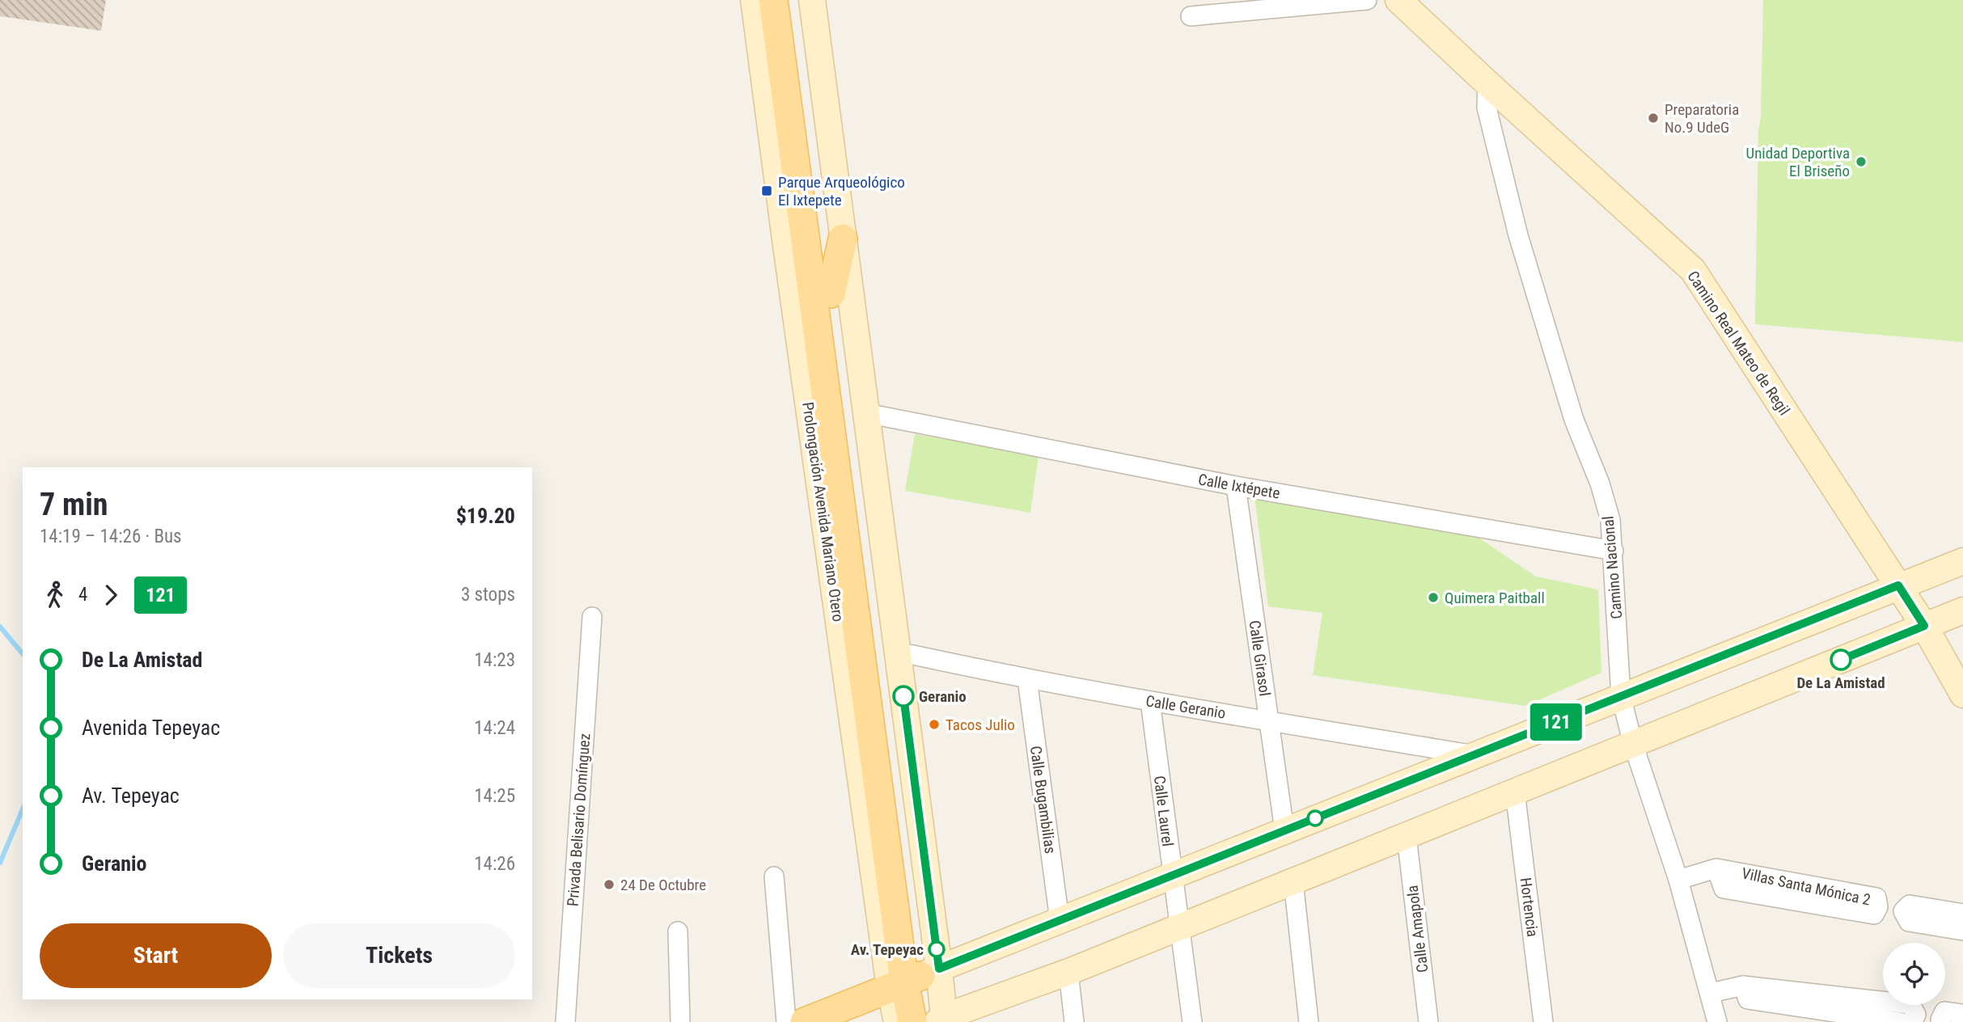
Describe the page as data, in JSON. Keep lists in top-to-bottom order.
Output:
{
  "streets": {
    "main road": ["Prolongación Avenida Mariano Otero"],
    "street": [
      "Camino Real Mateo de Regil",
      "Calle Ixtépete",
      "Camino Nacional",
      "Calle Girasol",
      "Calle Geranio",
      "Calle Bugambilias",
      "Calle Laurel",
      "Privada Belisario Domínguez",
      "Villas Santa Mónica 2",
      "Hortencia",
      "Calle Amapola"
    ]
  },
  "crossings": [
    ["Camino Real Mateo de Regil", "Camino Nacional"],
    ["Calle Ixtépete", "Prolongación Avenida Mariano Otero"],
    ["Calle Ixtépete", "Camino Nacional"],
    ["Calle Ixtépete", "Calle Girasol"],
    ["Prolongación Avenida Mariano Otero", "Calle Geranio"],
    ["Camino Nacional", "Villas Santa Mónica 2"],
    ["Calle Girasol", "Calle Geranio"],
    ["Calle Geranio", "Calle Bugambilias"],
    ["Calle Geranio", "Calle Laurel"]
  ],
  "places": {
    "other": [
      "Preparatoria No.9 UdeG",
      "Unidad Deportiva El Briseño",
      "Quimera Paitball",
      "De La Amistad",
      "Geranio",
      "Tacos Julio",
      "24 De Octubre",
      "Av. Tepeyac"
    ],
    "transit": ["Parque Arqueológico El Ixtepete"]
  },
  "lines": ["bus line 121"],
  "page": {
    "on_map": "121",
    "heading": ["7 min", "14:19 – 14:26 · Bus", "$19.20"],
    "legs": ["4", "121", "3 stops"],
    "list": [
      {
        "name": "De La Amistad",
        "value": "14:23"
      },
      {
        "name": "Avenida Tepeyac",
        "value": "14:24"
      },
      {
        "name": "Av. Tepeyac",
        "value": "14:25"
      },
      {
        "name": "Geranio",
        "value": "14:26"
      }
    ],
    "buttons": ["Start", "Tickets"]
  }
}
